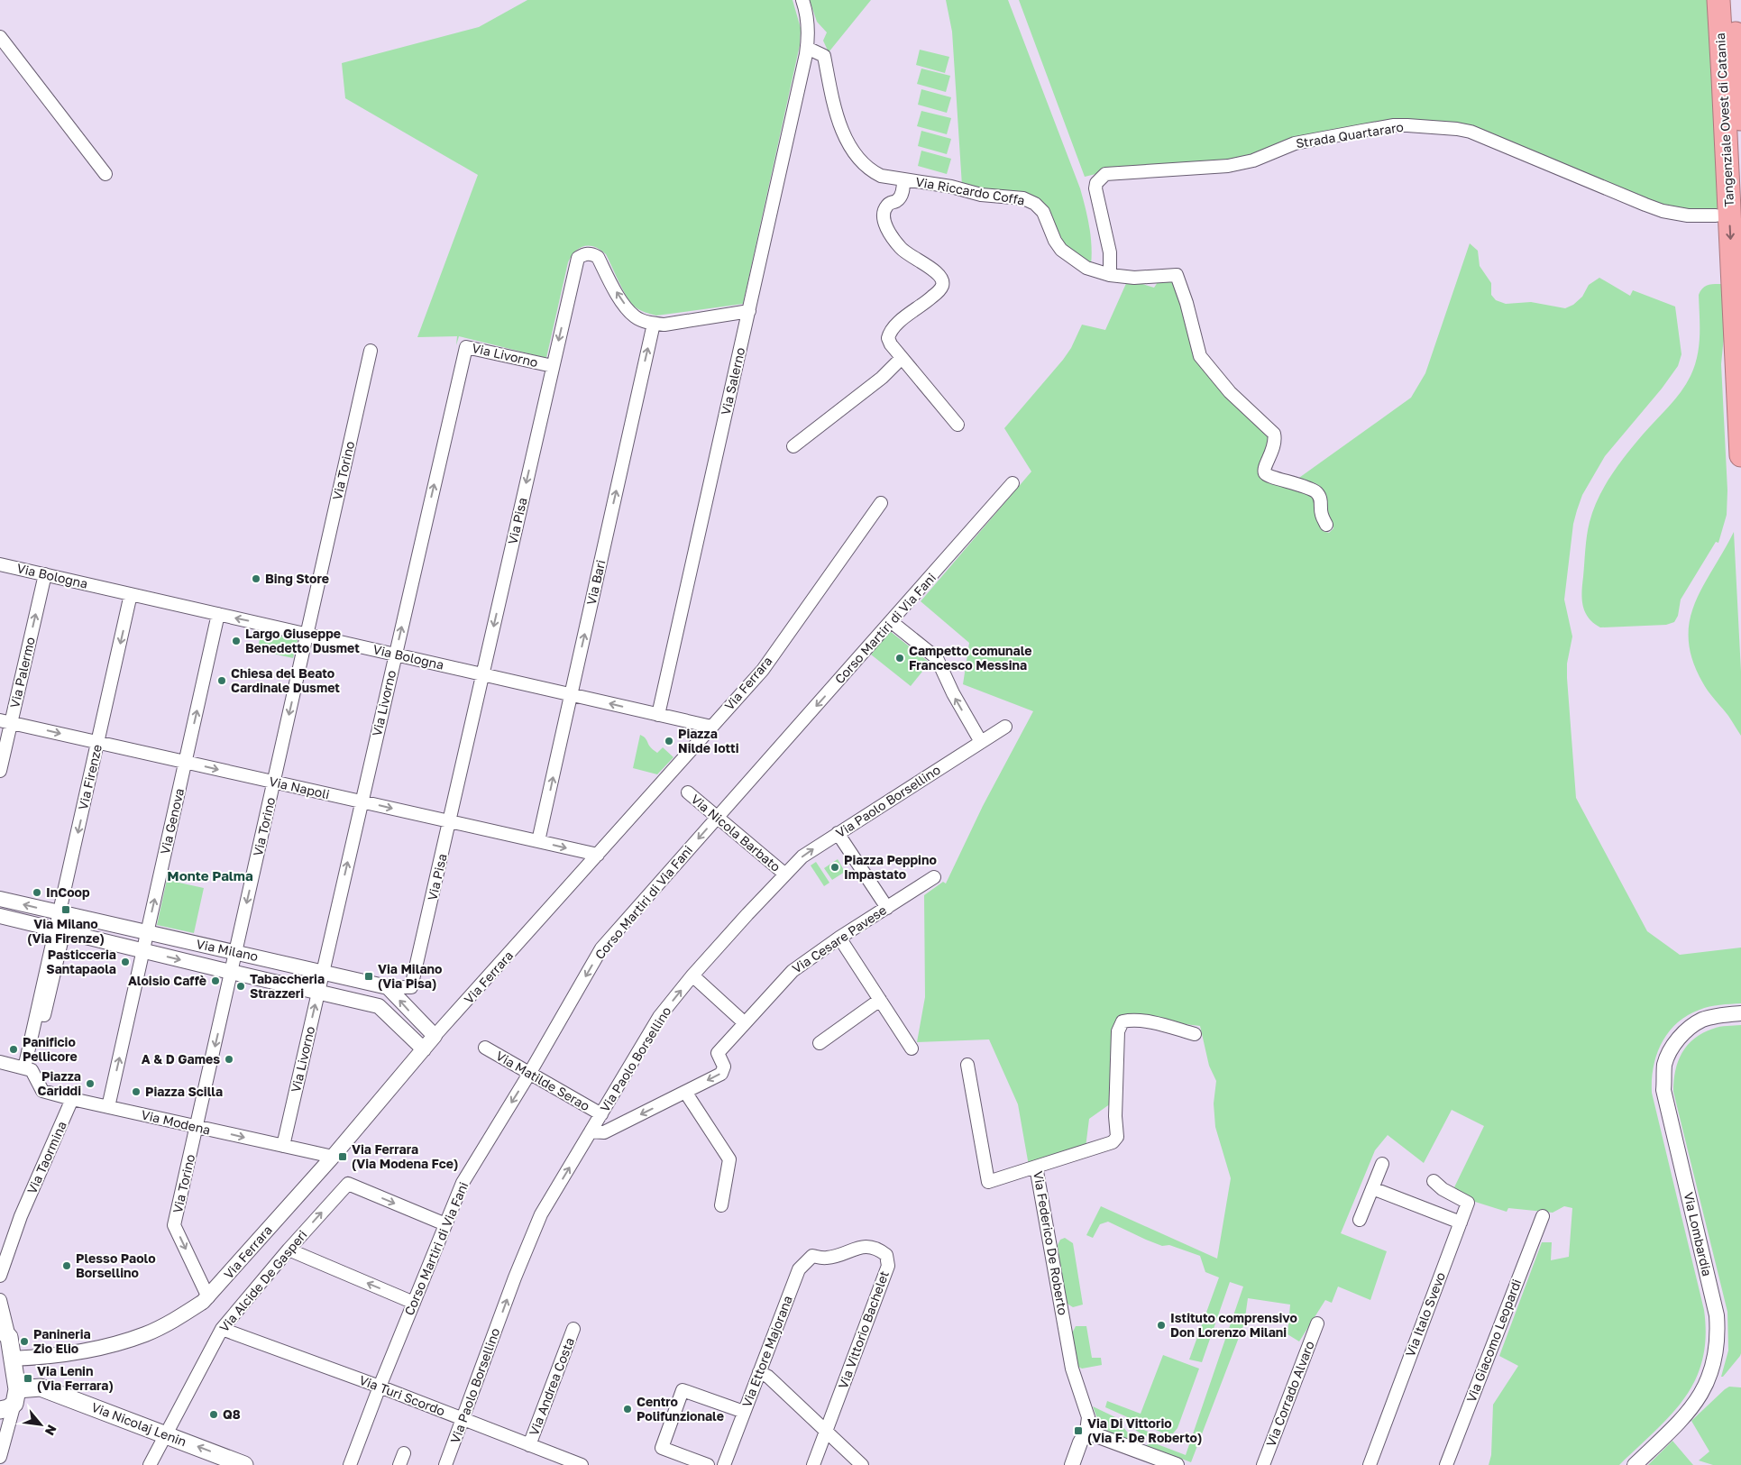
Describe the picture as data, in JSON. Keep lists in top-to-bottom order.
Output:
{
  "streets": {
    "highway": ["Tangenziale Ovest di Catania"],
    "main road": ["Via Nicolaj Lenin"],
    "street": [
      "Strada Quartararo",
      "Via Riccardo Coffa",
      "Via Livorno",
      "Via Salerno",
      "Via Torino",
      "Via Pisa",
      "Via Bologna",
      "Via Bari",
      "Corso Martiri di Via Fani",
      "Via Palermo",
      "Via Ferrara",
      "Via Firenze",
      "Via Napoli",
      "Via Paolo Borsellino",
      "Via Genova",
      "Via Nicola Barbato",
      "Via Cesare Pavese",
      "Via Milano",
      "Via Matilde Serao",
      "Via Modena",
      "Via Taormina",
      "Via Lombardia",
      "Via Federico De Roberto",
      "Via Alcide De Gasperi",
      "Via Italo Svevo",
      "Via Vittorio Bachelet",
      "Via Giacomo Leopardi",
      "Via Ettore Majorana",
      "Via Andrea Costa",
      "Via Corrado Alvaro",
      "Via Turi Scordo"
    ]
  },
  "crossings": [
    ["Strada Quartararo", "Via Riccardo Coffa"],
    ["Via Riccardo Coffa", "Via Salerno"],
    ["Via Livorno", "Via Pisa"],
    ["Via Livorno", "Via Bologna"],
    ["Via Livorno", "Via Napoli"],
    ["Via Livorno", "Via Milano"],
    ["Via Livorno", "Via Modena"],
    ["Via Salerno", "Via Pisa"],
    ["Via Salerno", "Via Bologna"],
    ["Via Torino", "Via Bologna"],
    ["Via Torino", "Via Ferrara"],
    ["Via Torino", "Via Napoli"],
    ["Via Torino", "Via Milano"],
    ["Via Torino", "Via Modena"],
    ["Via Pisa", "Via Bologna"],
    ["Via Pisa", "Via Bari"],
    ["Via Pisa", "Via Napoli"],
    ["Via Pisa", "Via Milano"],
    ["Via Bologna", "Via Bari"],
    ["Via Bologna", "Via Palermo"],
    ["Via Bologna", "Via Ferrara"],
    ["Via Bologna", "Via Firenze"],
    ["Via Bologna", "Via Genova"],
    ["Via Bari", "Via Napoli"],
    ["Corso Martiri di Via Fani", "Via Nicola Barbato"],
    ["Corso Martiri di Via Fani", "Via Matilde Serao"],
    ["Corso Martiri di Via Fani", "Via Alcide De Gasperi"],
    ["Corso Martiri di Via Fani", "Via Turi Scordo"],
    ["Via Palermo", "Via Napoli"],
    ["Via Ferrara", "Via Napoli"],
    ["Via Ferrara", "Via Milano"],
    ["Via Ferrara", "Via Modena"],
    ["Via Firenze", "Via Napoli"],
    ["Via Firenze", "Via Milano"],
    ["Via Napoli", "Via Genova"],
    ["Via Paolo Borsellino", "Via Nicola Barbato"],
    ["Via Paolo Borsellino", "Via Matilde Serao"],
    ["Via Paolo Borsellino", "Via Turi Scordo"],
    ["Via Genova", "Via Milano"],
    ["Via Genova", "Via Modena"],
    ["Via Modena", "Via Taormina"],
    ["Via Alcide De Gasperi", "Via Turi Scordo"],
    ["Via Alcide De Gasperi", "Via Nicolaj Lenin"],
    ["Via Vittorio Bachelet", "Via Ettore Majorana"],
    ["Via Andrea Costa", "Via Turi Scordo"]
  ],
  "one_way": [
    "Tangenziale Ovest di Catania",
    "Via Livorno",
    "Via Torino",
    "Via Bari",
    "Corso Martiri di Via Fani",
    "Via Palermo",
    "Via Firenze",
    "Via Napoli",
    "Via Paolo Borsellino",
    "Via Genova",
    "Via Alcide De Gasperi"
  ],
  "districts": ["Monte Palma"],
  "places": {
    "other": [
      "Bing Store",
      "Largo Giuseppe Benedetto Dusmet",
      "Campetto comunale Francesco Messina",
      "Chiesa del Beato Cardinale Dusmet",
      "Piazza Nilde Iotti",
      "Piazza Peppino Impastato",
      "InCoop",
      "Pasticceria Santapaola",
      "Aloisio Caffè",
      "Tabaccheria Strazzeri",
      "Panificio Pellicore",
      "A & D Games",
      "Piazza Cariddi",
      "Piazza Scilla",
      "Plesso Paolo Borsellino",
      "Istituto comprensivo Don Lorenzo Milani",
      "Panineria Zio Elio",
      "Centro Polifunzionale",
      "Q8"
    ],
    "transit": [
      "Via Milano (Via Firenze)",
      "Via Milano (Via Pisa)",
      "Via Ferrara (Via Modena Fce)",
      "Via Lenin (Via Ferrara)",
      "Via Di Vittorio (Via F. De Roberto)"
    ]
  },
  "north": "bottom right"
}
